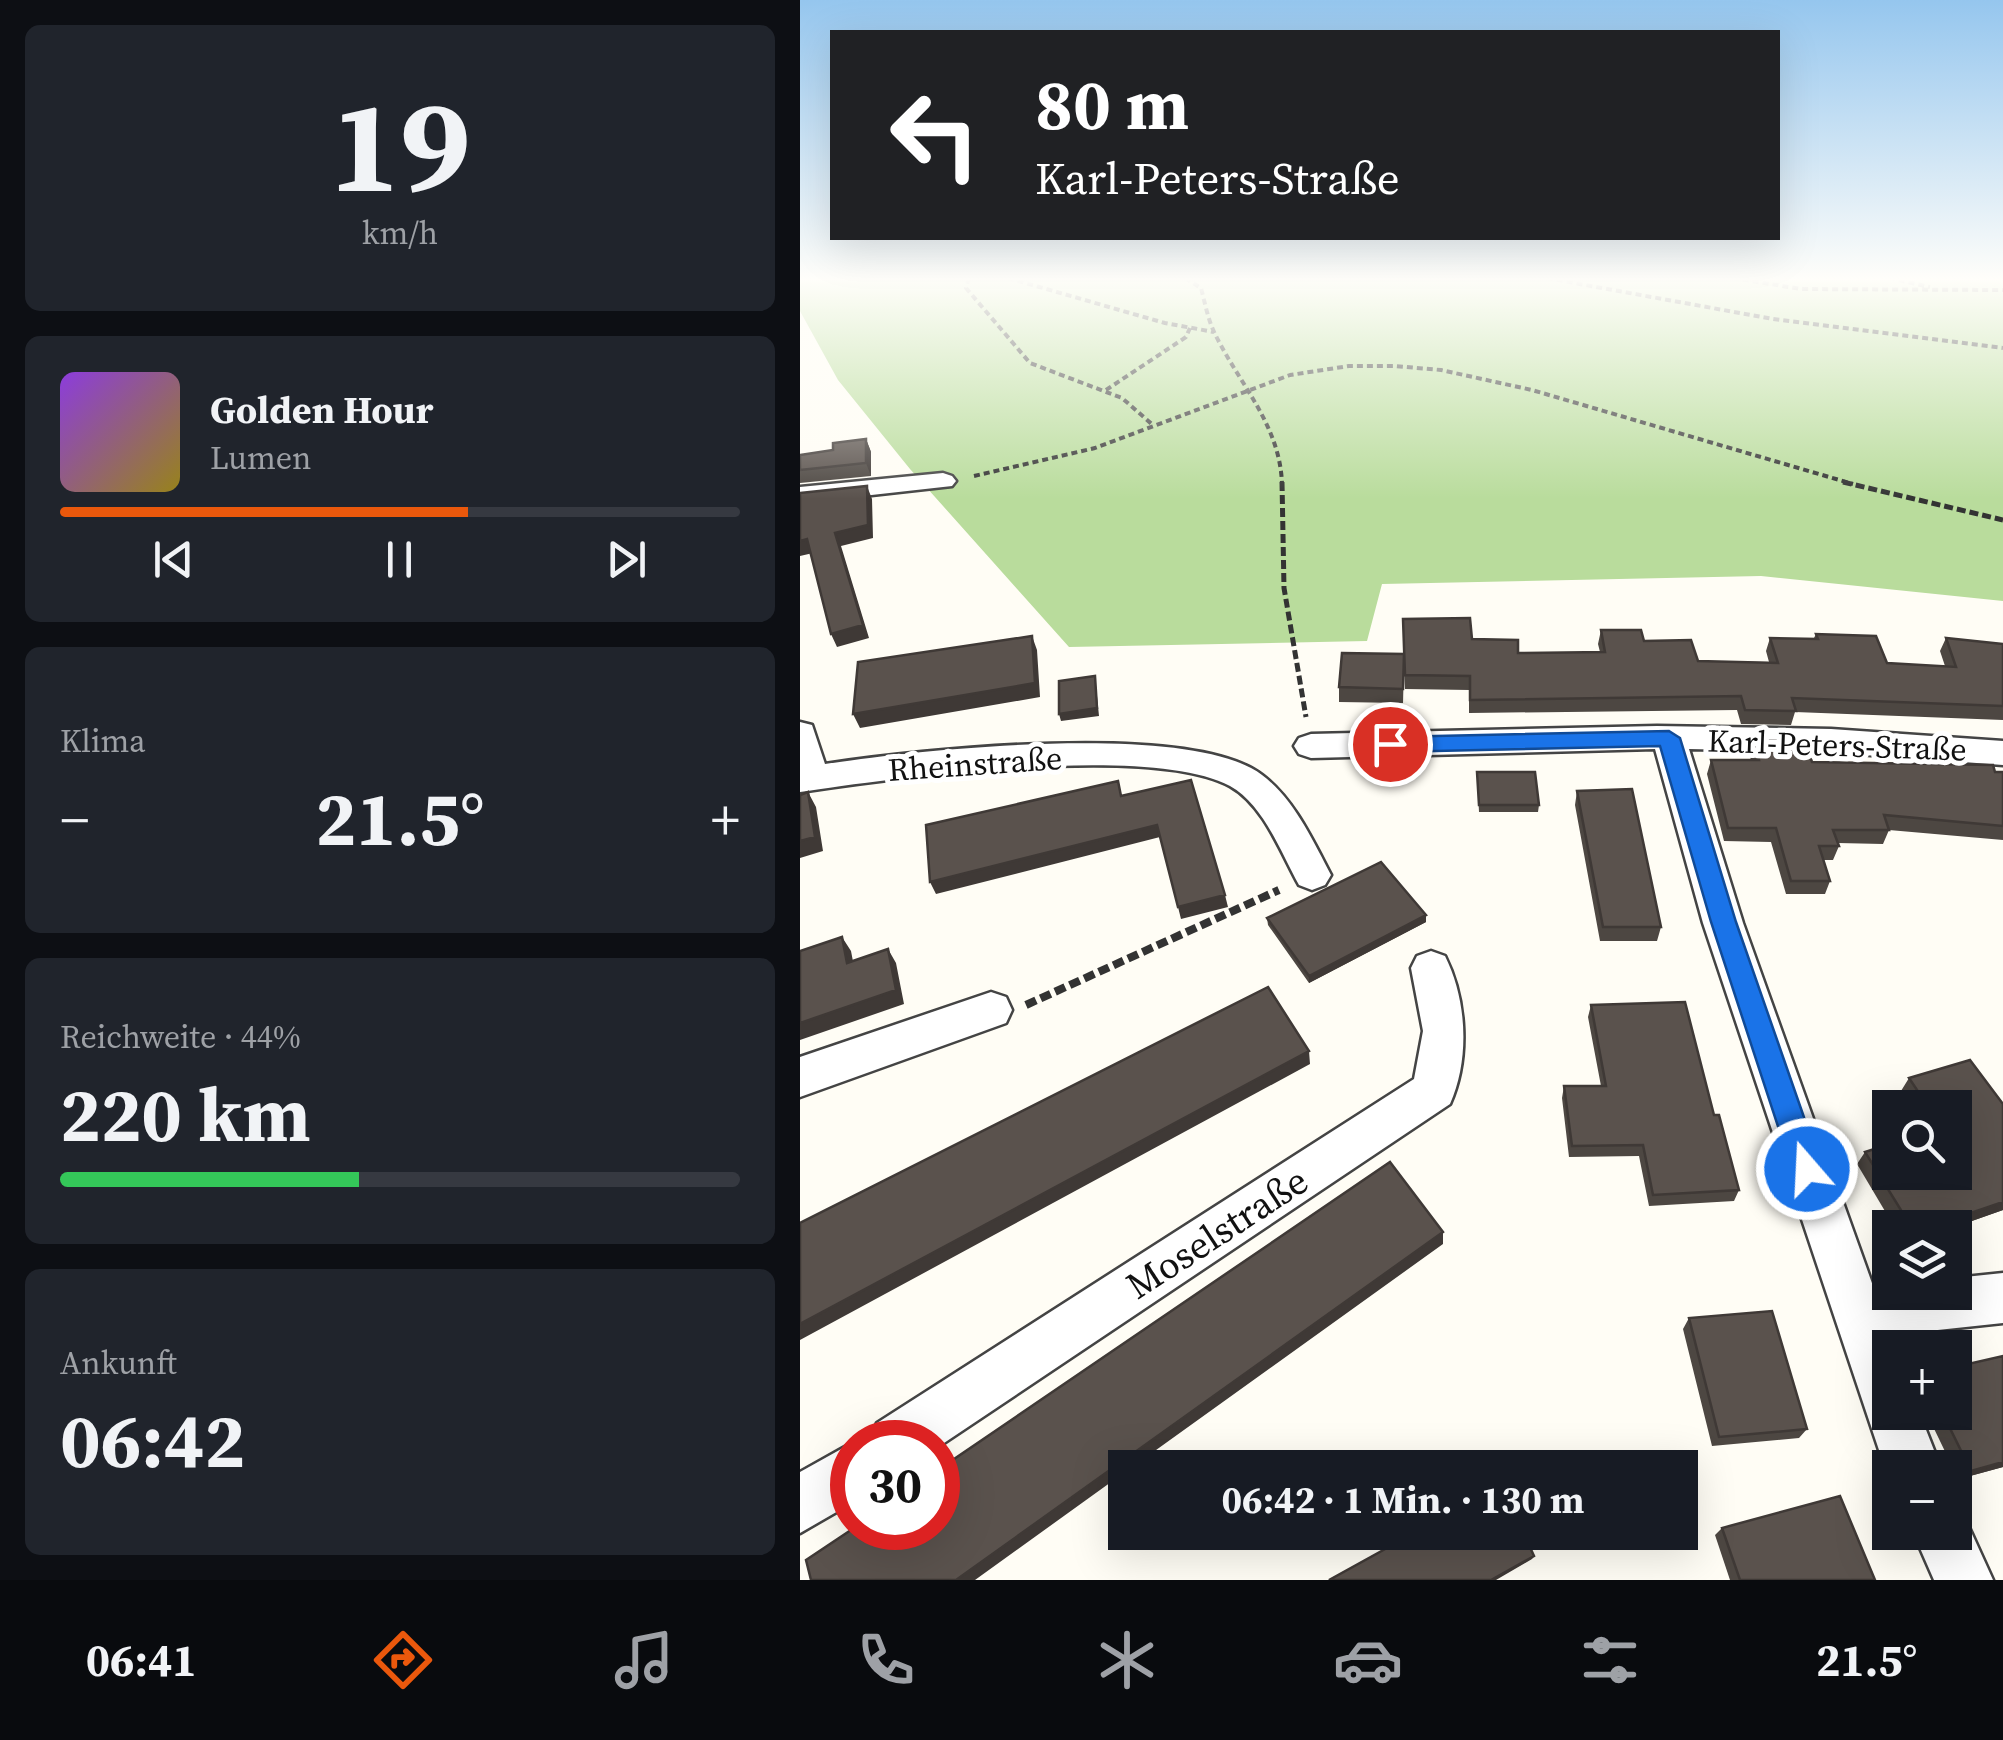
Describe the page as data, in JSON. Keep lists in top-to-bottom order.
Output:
{
  "streets": {
    "street": ["Karl-Peters-Straße", "Rheinstraße", "Moselstraße"]
  },
  "page": {
    "tile": [
      ["19", "km/h"],
      "Klima",
      ["Reichweite · 44%", "220 km"],
      ["Ankunft", "06:42"]
    ],
    "turn": ["80 m", "Karl-Peters-Straße"],
    "song": ["Golden Hour", "Lumen"],
    "heat": ["−", "21.5°", "+"],
    "map_buttons": ["+", "−"],
    "limit": "30",
    "trip": "06:42 · 1 Min. · 130 m",
    "tabs": ["06:41", "21.5°"]
  }
}
